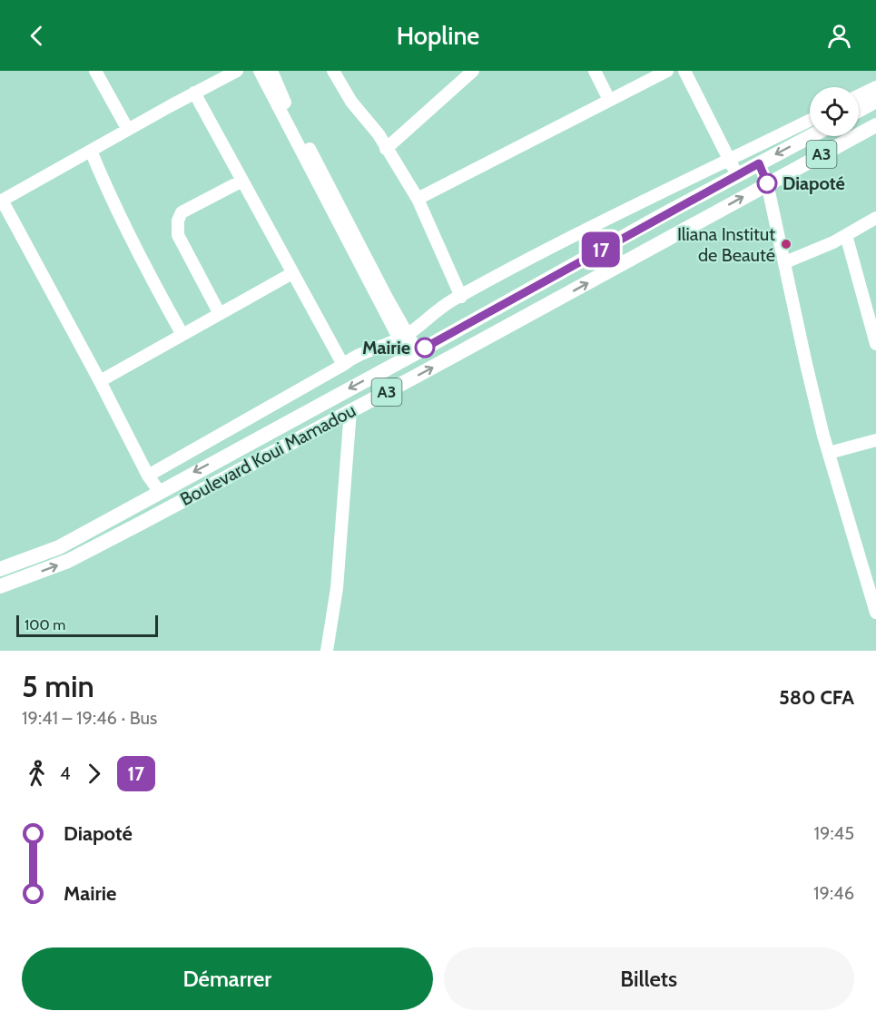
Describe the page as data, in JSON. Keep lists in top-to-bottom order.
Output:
{
  "streets": {
    "main road": ["A3", "Boulevard Koui Mamadou"]
  },
  "places": ["Diapoté", "Iliana Institut de Beauté", "Mairie"],
  "lines": ["bus line 17"],
  "scale_bar": "100 m",
  "page": {
    "header": "Hopline",
    "on_map": "17",
    "scale": "100 m",
    "heading": ["5 min", "19:41 – 19:46 · Bus", "580 CFA"],
    "legs": ["4", "17"],
    "list": [
      {
        "name": "Diapoté",
        "value": "19:45"
      },
      {
        "name": "Mairie",
        "value": "19:46"
      }
    ],
    "buttons": ["Démarrer", "Billets"]
  }
}
